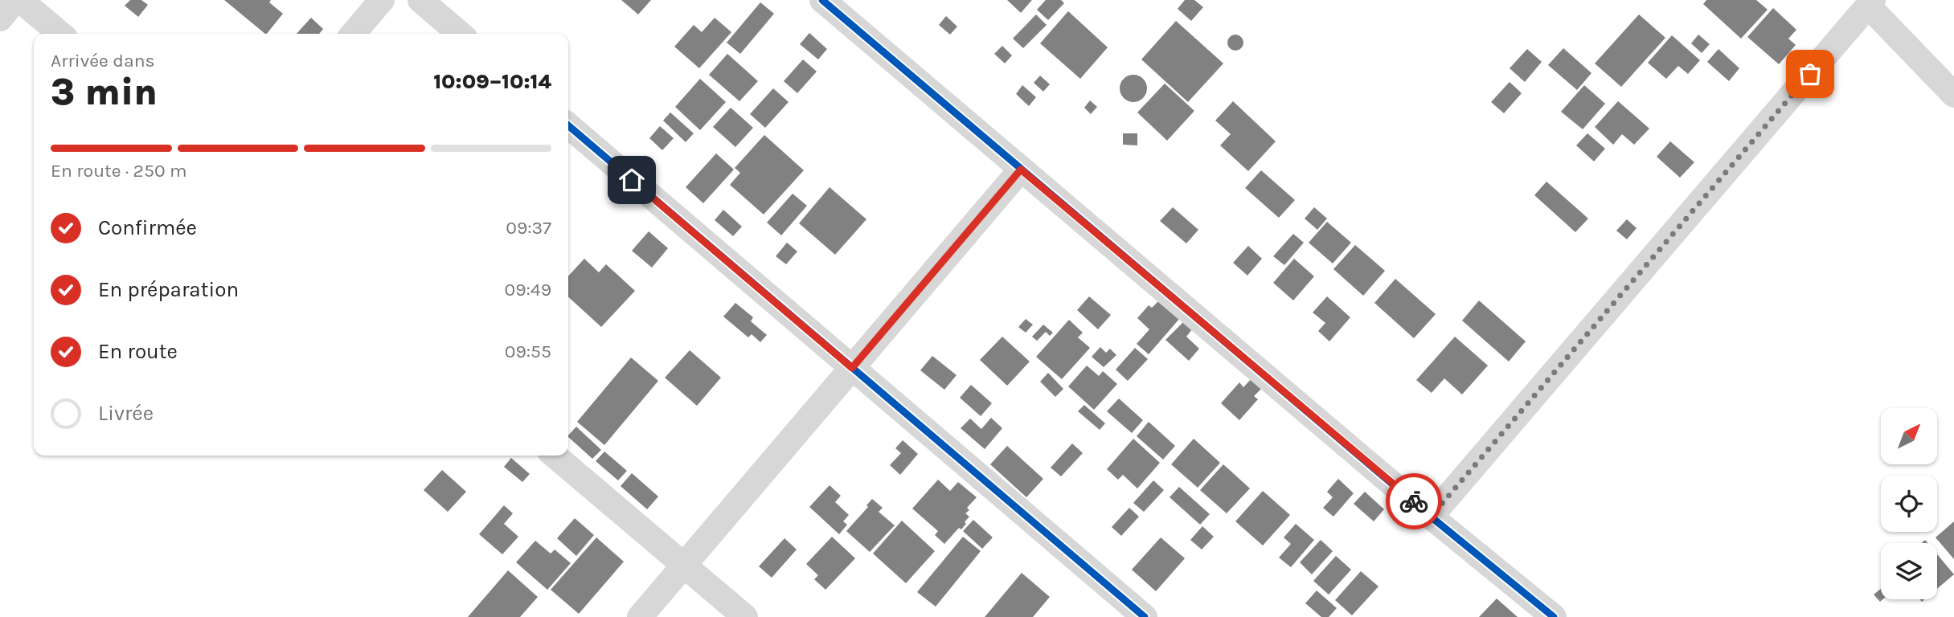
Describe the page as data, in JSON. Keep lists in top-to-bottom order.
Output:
{
  "north": "top right",
  "page": {
    "heading": ["3 min", "Arrivée dans", "10:09–10:14"],
    "bar": "En route · 250 m",
    "list": [
      ["Confirmée", "09:37"],
      ["En préparation", "09:49"],
      ["En route", "09:55"],
      "Livrée"
    ]
  }
}
